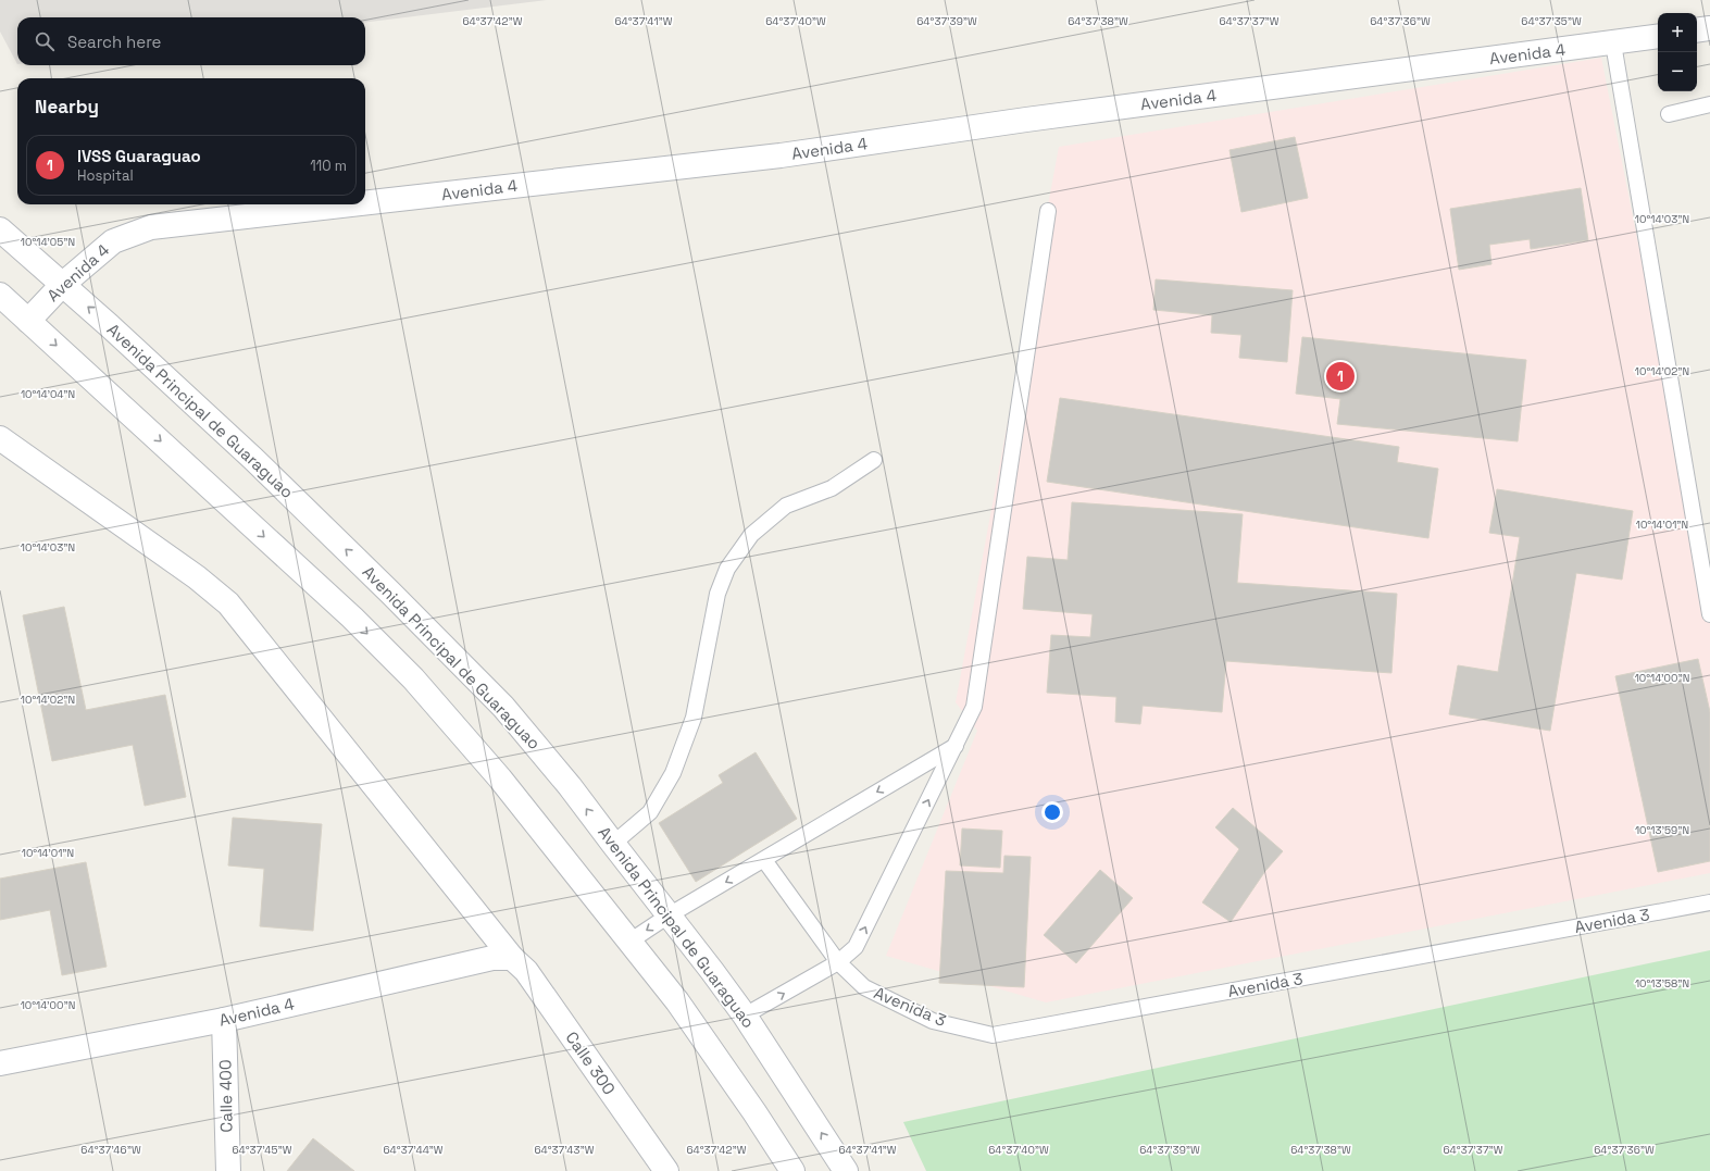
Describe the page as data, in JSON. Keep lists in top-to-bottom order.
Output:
{
  "streets": {
    "street": [
      "Avenida 4",
      "Avenida Principal de Guaraguao",
      "Calle 300",
      "Calle 400"
    ],
    "lane": ["Avenida 3"]
  },
  "crossings": [
    ["Avenida 4", "Avenida Principal de Guaraguao"],
    ["Avenida 4", "Calle 300"],
    ["Avenida 4", "Calle 400"]
  ],
  "page": {
    "map_buttons": ["+", "−"],
    "search": "Search here",
    "heading": "Nearby",
    "list": [
      {
        "mark": "1",
        "name": "IVSS Guaraguao",
        "note": "Hospital",
        "value": "110 m"
      }
    ],
    "pins": "1"
  },
  "coordinates": [
    "64°37'42\"W",
    "64°37'40\"W",
    "64°37'38\"W",
    "64°37'36\"W",
    "64°37'35\"W",
    "64°37'41\"W",
    "64°37'39\"W",
    "64°37'37\"W",
    "10°14'03\"N",
    "10°14'05\"N",
    "10°14'02\"N",
    "10°14'04\"N",
    "10°14'01\"N",
    "10°14'00\"N",
    "10°13'59\"N",
    "10°13'58\"N",
    "64°37'46\"W",
    "64°37'45\"W",
    "64°37'44\"W",
    "64°37'43\"W"
  ]
}
